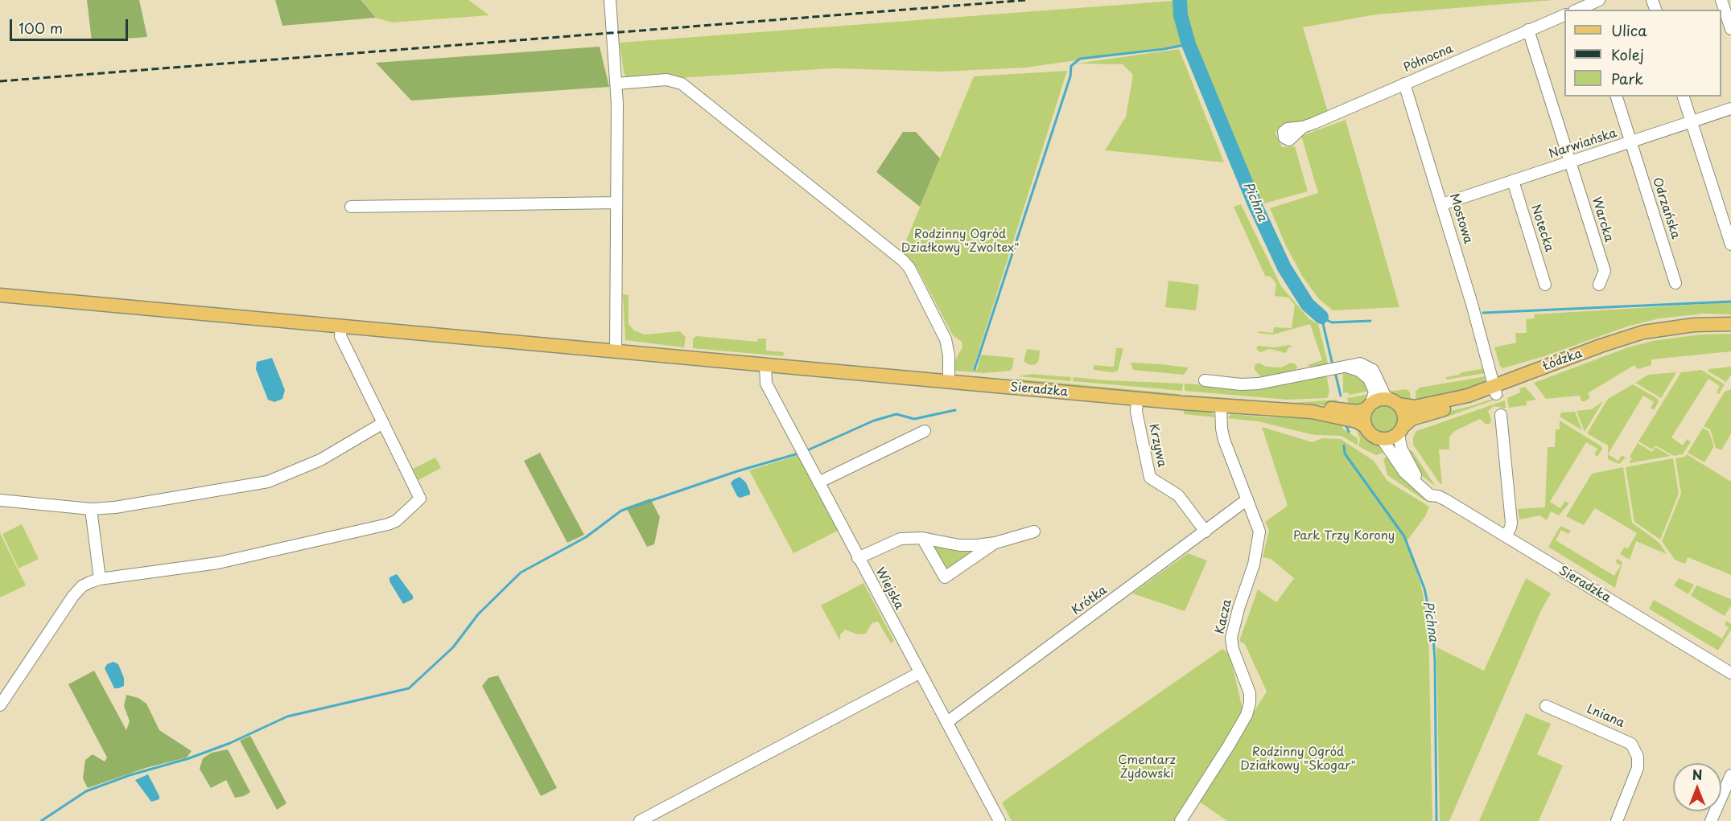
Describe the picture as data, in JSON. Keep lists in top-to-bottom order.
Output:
{
  "streets": {
    "main road": ["Łódzka", "Sieradzka"],
    "street": [
      "Północna",
      "Narwiańska",
      "Odrzańska",
      "Mostowa",
      "Warcka",
      "Notecka",
      "Krzywa",
      "Wiejska",
      "Krótka",
      "Kacza",
      "Lniana"
    ]
  },
  "crossings": [
    ["Północna", "Mostowa"],
    ["Północna", "Warcka"],
    ["Narwiańska", "Odrzańska"],
    ["Narwiańska", "Mostowa"],
    ["Narwiańska", "Warcka"],
    ["Narwiańska", "Notecka"],
    ["Mostowa", "Łódzka"],
    ["Łódzka", "Sieradzka"],
    ["Sieradzka", "Krzywa"],
    ["Sieradzka", "Wiejska"],
    ["Sieradzka", "Kacza"],
    ["Krzywa", "Krótka"],
    ["Wiejska", "Krótka"],
    ["Krótka", "Kacza"]
  ],
  "water": ["Pichna"],
  "parks": [
    "Rodzinny Ogród Działkowy \"Zwoltex\"",
    "Park Trzy Korony",
    "Rodzinny Ogród Działkowy \"Skogar\"",
    "Cmentarz Żydowski"
  ],
  "legend": ["Ulica", "Kolej", "Park"],
  "scale_bar": "100 m",
  "north": "top"
}
